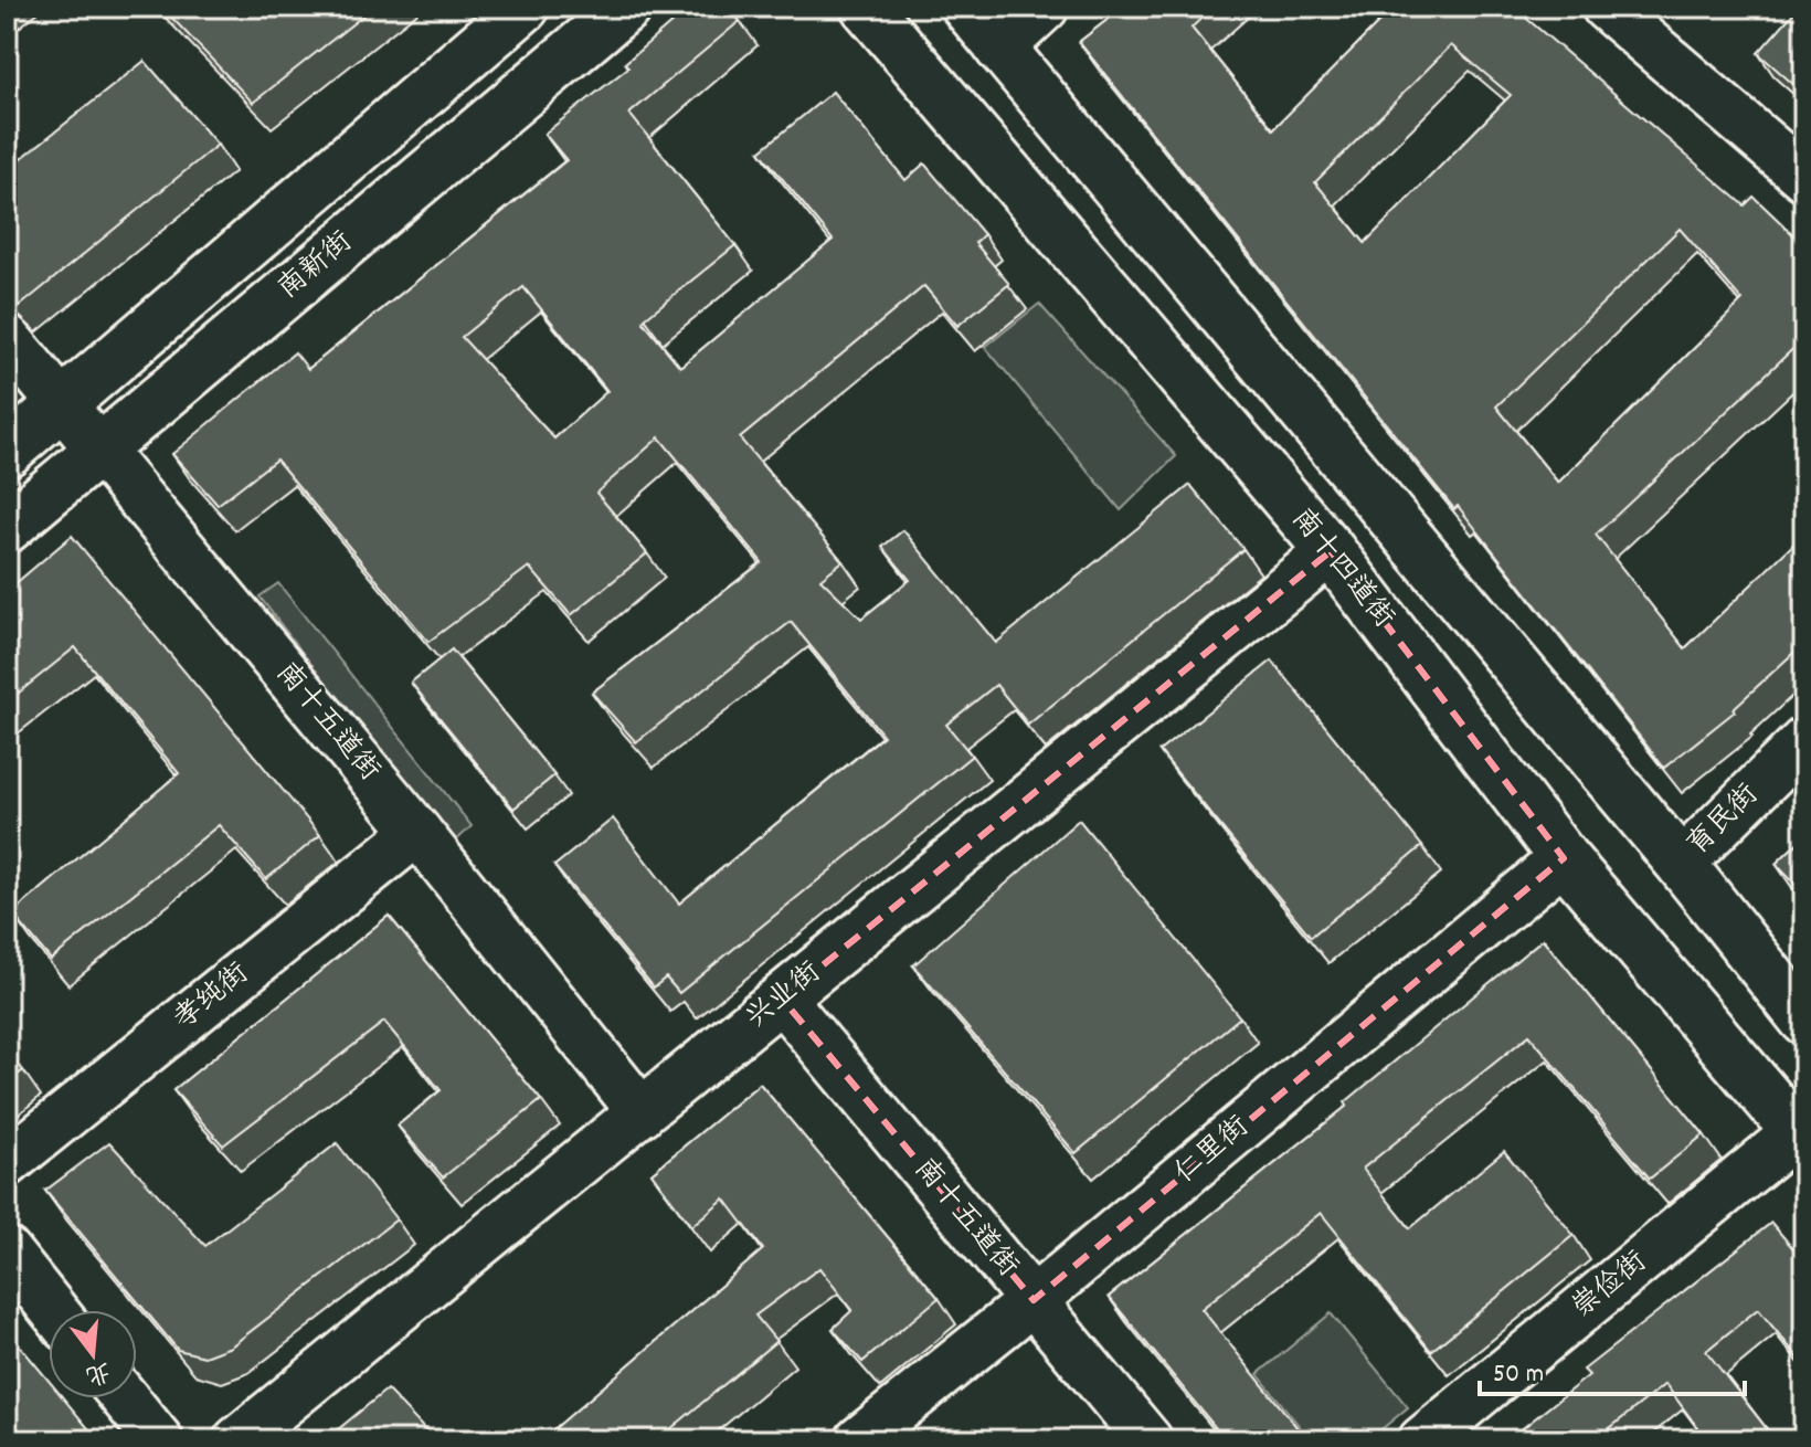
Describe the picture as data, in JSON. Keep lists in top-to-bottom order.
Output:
{
  "streets": {
    "main road": ["南新街", "南十四道街"],
    "street": [
      "南十五道街",
      "育民街",
      "兴业街",
      "孝纯街",
      "仁里街",
      "崇俭街"
    ]
  },
  "crossings": [
    ["南新街", "南十五道街"],
    ["南十四道街", "兴业街"],
    ["南十四道街", "仁里街"],
    ["南十四道街", "崇俭街"],
    ["南十五道街", "兴业街"],
    ["南十五道街", "孝纯街"],
    ["南十五道街", "仁里街"]
  ],
  "scale_bar": "50 m",
  "north": "bottom"
}
